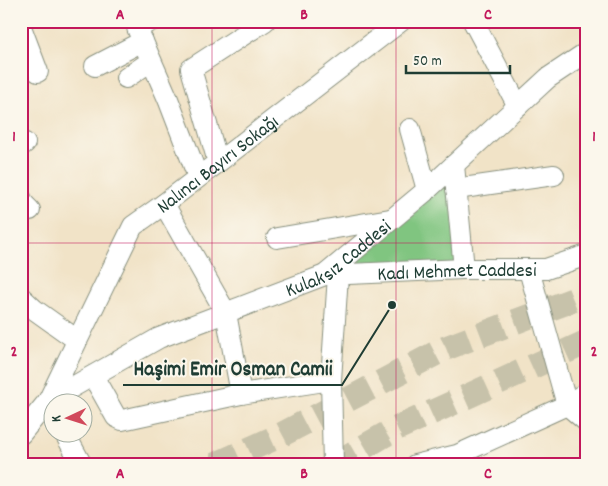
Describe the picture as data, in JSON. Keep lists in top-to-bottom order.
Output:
{
  "streets": {
    "street": ["Nalıncı Bayırı Sokağı", "Kulaksız Caddesi", "Kadı Mehmet Caddesi"]
  },
  "crossings": [
    ["Kulaksız Caddesi", "Kadı Mehmet Caddesi"]
  ],
  "places": ["Haşimi Emir Osman Camii"],
  "scale_bar": "50 m",
  "north": "left",
  "grid": {
    "columns": ["A", "B", "C"],
    "rows": ["1", "2"]
  }
}
